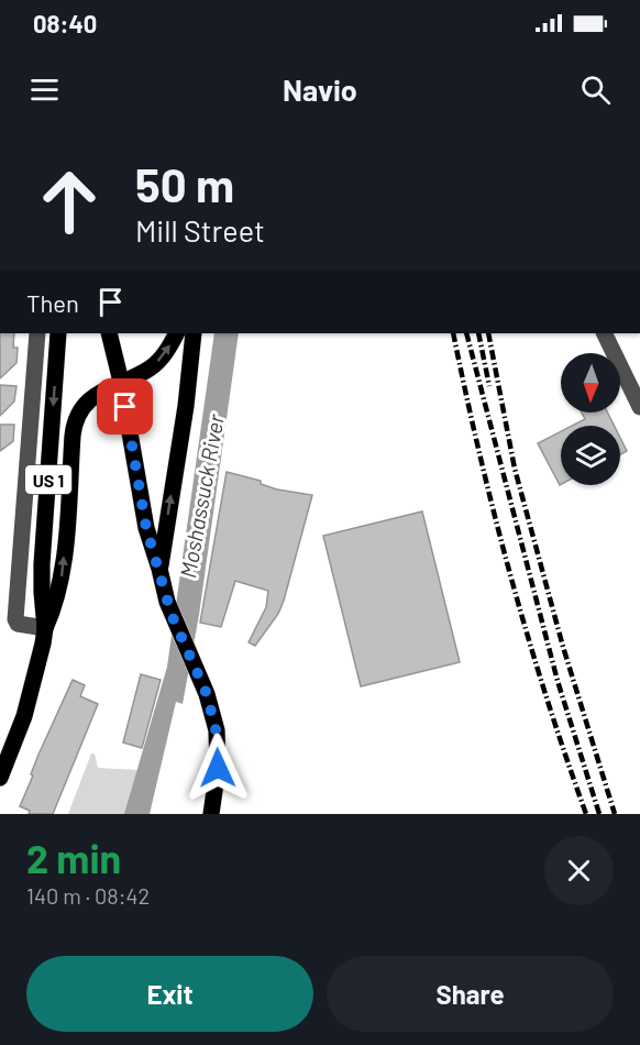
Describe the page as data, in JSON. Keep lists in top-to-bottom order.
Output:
{
  "streets": {
    "main road": ["US 1"]
  },
  "water": ["Moshassuck River"],
  "north": "bottom",
  "page": {
    "status": "08:40",
    "header": "Navio",
    "turn": ["50 m", "Mill Street"],
    "then": "Then",
    "heading": ["2 min", "140 m · 08:42"],
    "buttons": ["Exit", "Share"]
  }
}
